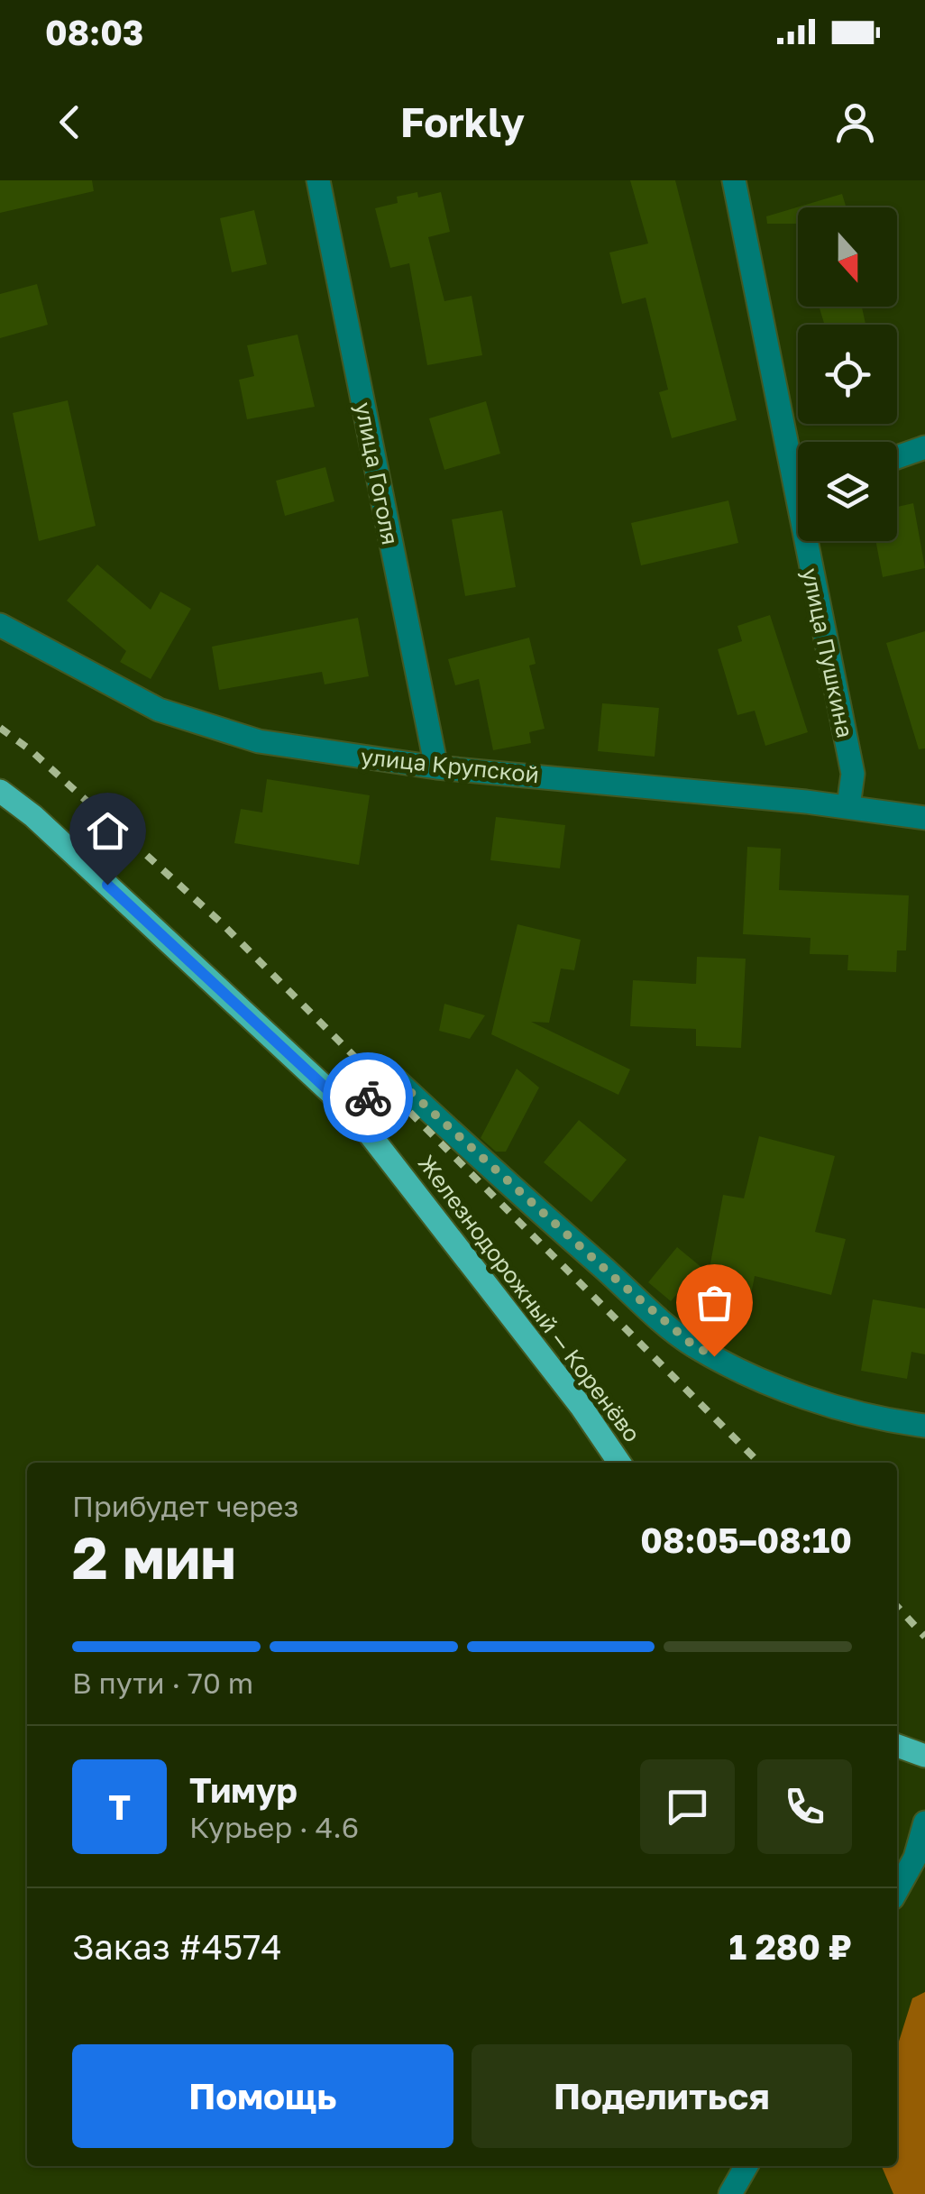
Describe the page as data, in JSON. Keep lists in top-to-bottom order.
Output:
{
  "streets": {
    "main road": ["Железнодорожный — Коренёво"],
    "street": ["улица Гоголя", "улица Пушкина", "улица Крупской"]
  },
  "crossings": [
    ["улица Гоголя", "улица Крупской"],
    ["улица Пушкина", "улица Крупской"]
  ],
  "north": "bottom",
  "page": {
    "status": "08:03",
    "header": "Forkly",
    "heading": ["2 мин", "Прибудет через", "08:05–08:10"],
    "panel": [
      "Тимур",
      "Курьер · 4.6",
      "Заказ #4574",
      "1 280 ₽"
    ],
    "bar": "В пути · 70 m",
    "round": "Т",
    "buttons": ["Помощь", "Поделиться"]
  }
}
